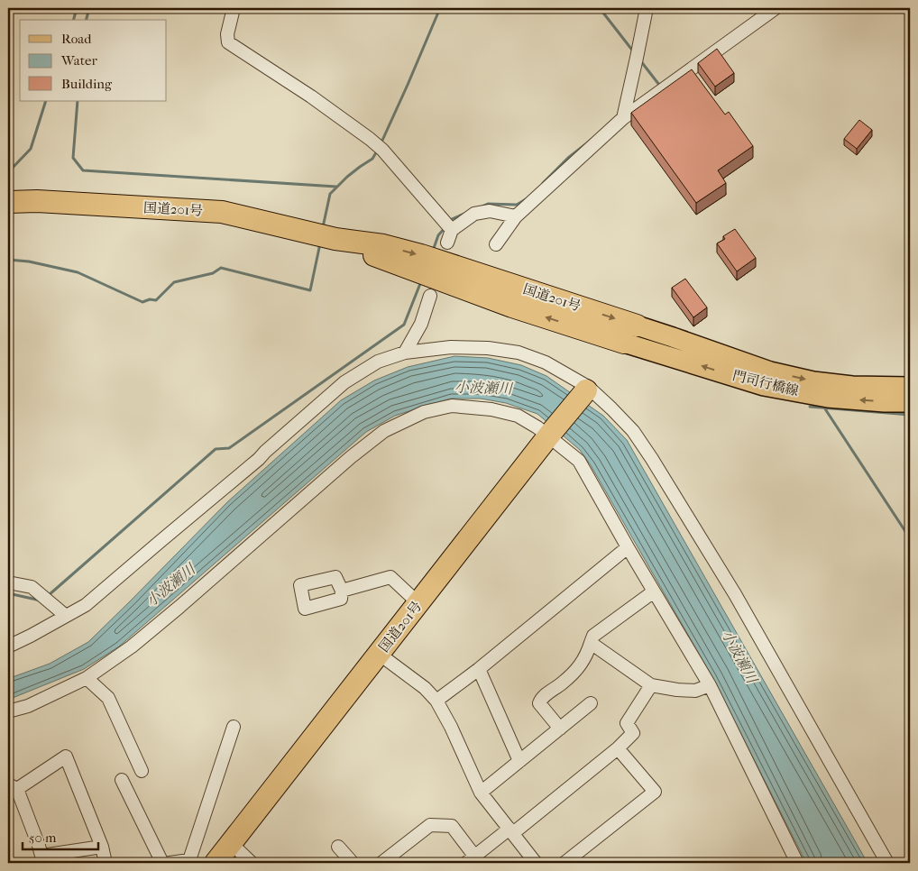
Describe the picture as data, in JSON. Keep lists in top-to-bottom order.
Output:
{
  "streets": {
    "highway": ["国道201号"],
    "main road": ["門司行橋線"]
  },
  "crossings": [
    ["国道201号", "門司行橋線"]
  ],
  "water": ["小波瀬川"],
  "legend": ["Road", "Water", "Building"],
  "scale_bar": "50 m"
}
